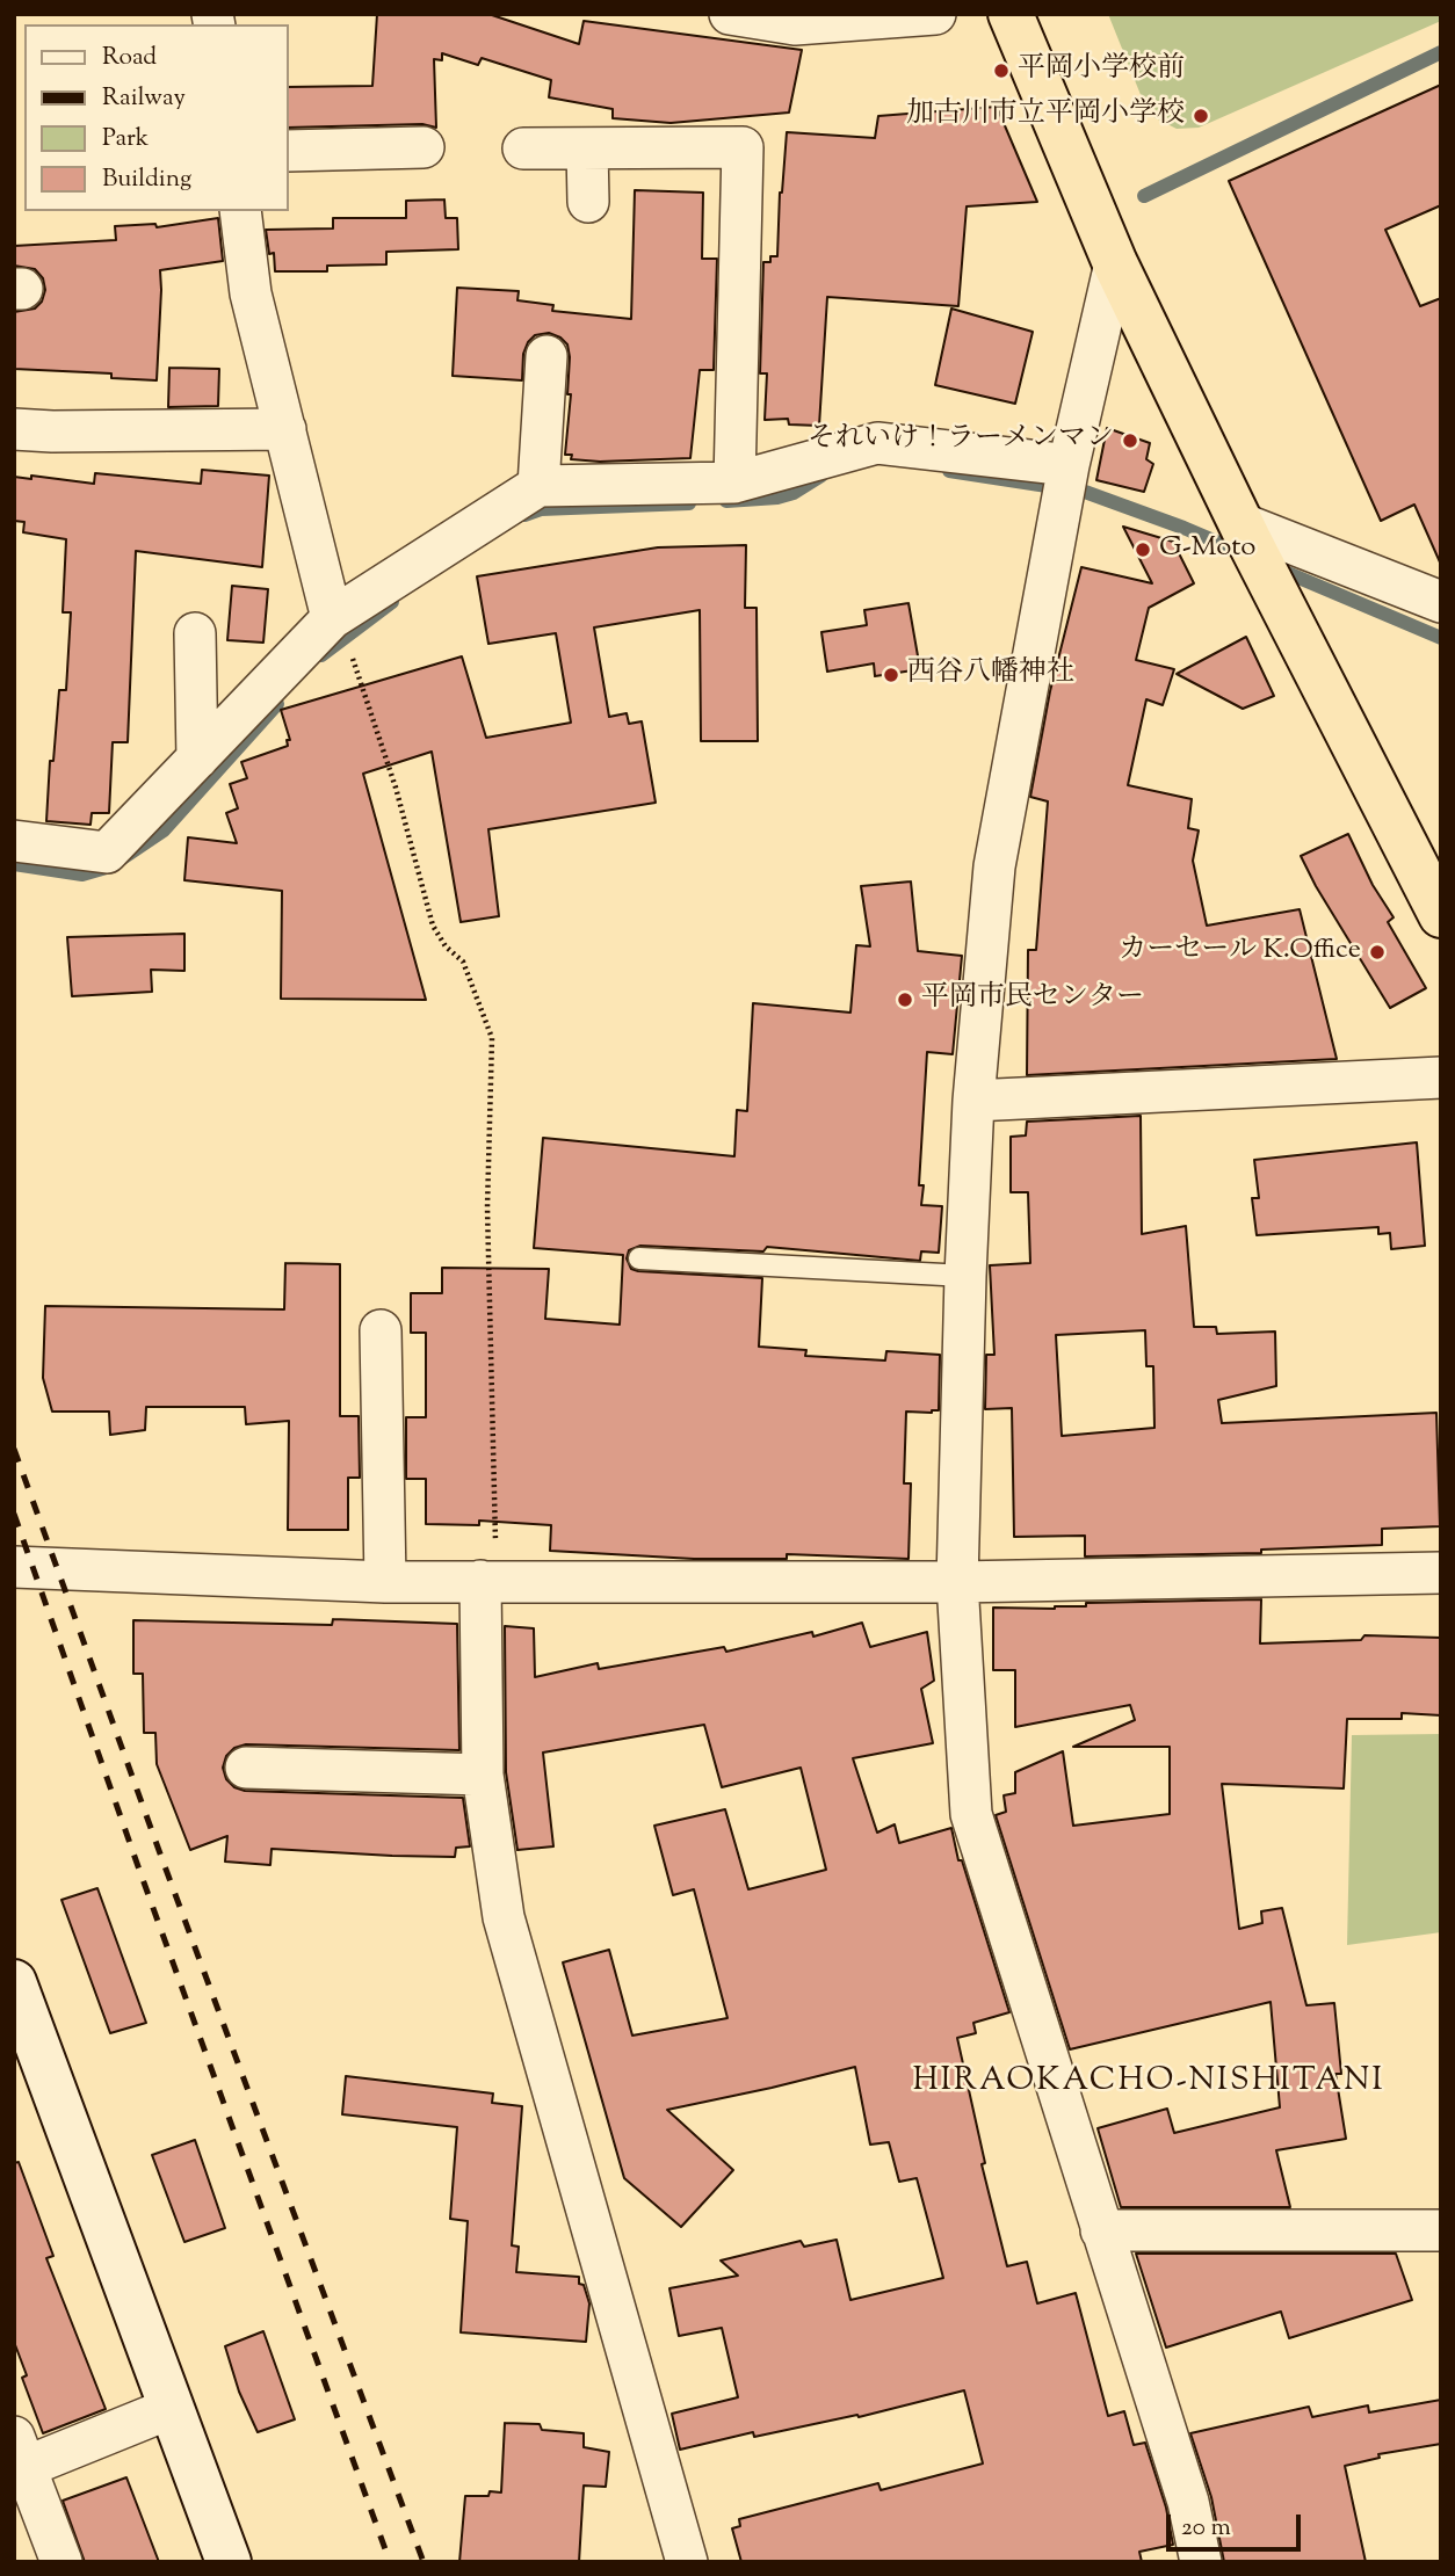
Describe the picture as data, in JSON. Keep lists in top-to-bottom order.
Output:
{
  "districts": ["HIRAOKACHO-NISHITANI"],
  "places": [
    "平岡小学校前",
    "加古川市立平岡小学校",
    "それいけ！ラーメンマン",
    "G-Moto",
    "西谷八幡神社",
    "カーセール K.Office",
    "平岡市民センター"
  ],
  "legend": [
    "Road",
    "Railway",
    "Park",
    "Building"
  ],
  "scale_bar": "20 m"
}
